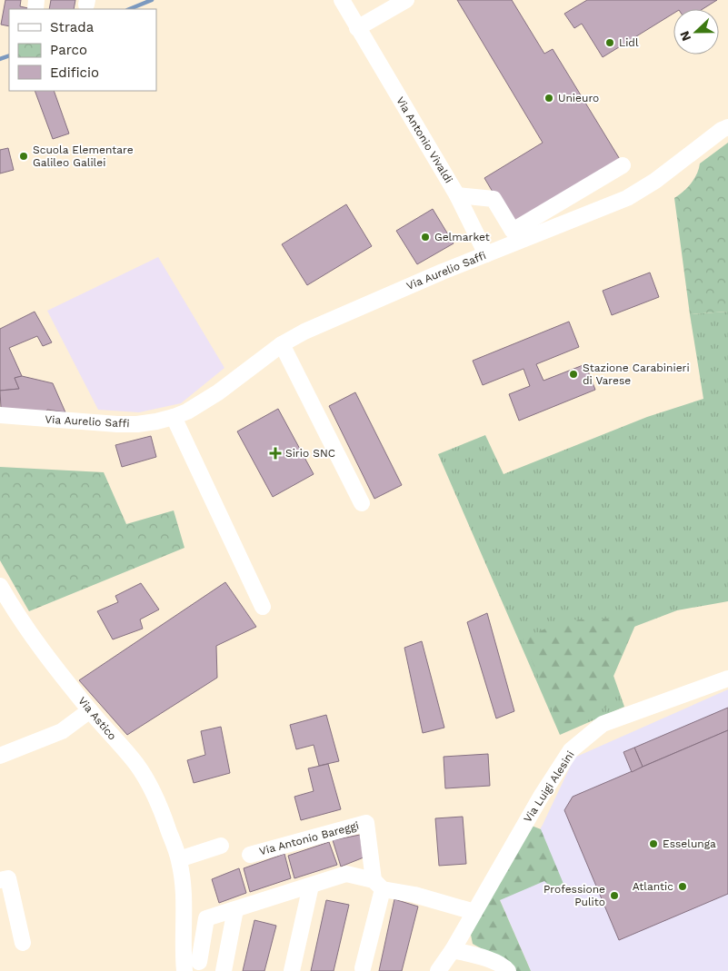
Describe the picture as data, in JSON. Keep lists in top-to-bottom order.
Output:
{
  "streets": {
    "street": [
      "Via Antonio Vivaldi",
      "Via Aurelio Saffi",
      "Via Astico",
      "Via Luigi Alesini",
      "Via Antonio Bareggi"
    ]
  },
  "crossings": [
    ["Via Antonio Vivaldi", "Via Aurelio Saffi"]
  ],
  "places": {
    "other": [
      "Lidl",
      "Unieuro",
      "Scuola Elementare Galileo Galilei",
      "Gelmarket",
      "Stazione Carabinieri di Varese",
      "Esselunga",
      "Atlantic",
      "Professione Pulito"
    ],
    "health": ["Sirio SNC"]
  },
  "legend": ["Strada", "Parco", "Edificio"],
  "north": "left"
}
